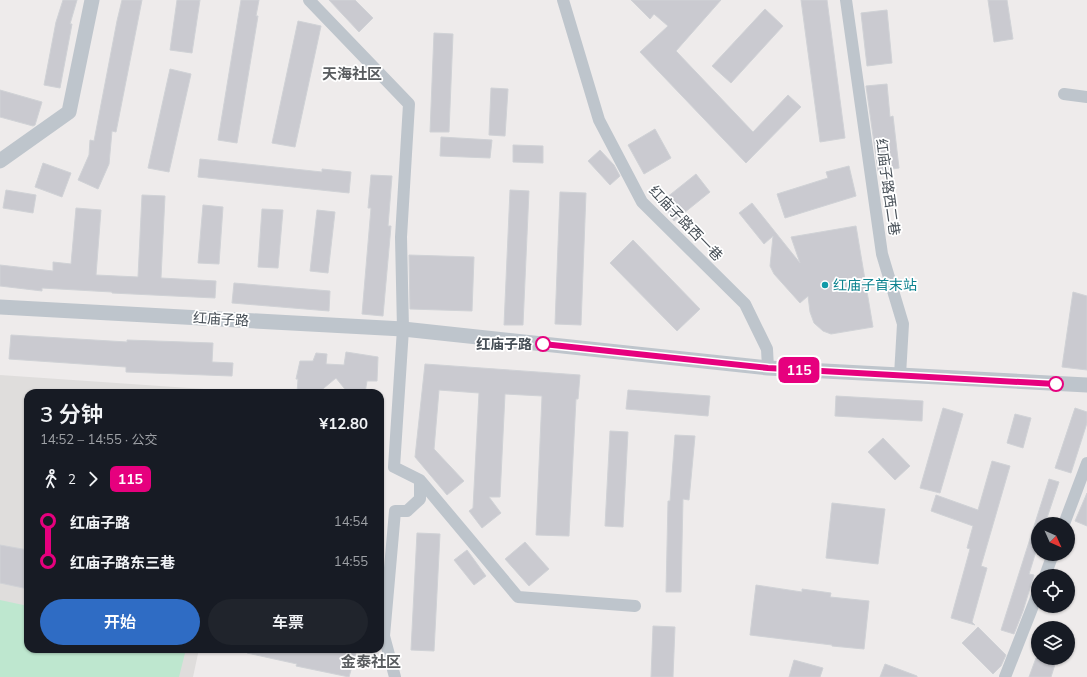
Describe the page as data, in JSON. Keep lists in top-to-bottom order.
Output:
{
  "streets": {
    "street": ["红庙子路西二巷", "红庙子路西一巷", "红庙子路"]
  },
  "crossings": [
    ["红庙子路西二巷", "红庙子路"],
    ["红庙子路西一巷", "红庙子路"]
  ],
  "districts": ["天海社区", "金泰社区"],
  "places": ["红庙子首末站", "红庙子路"],
  "lines": ["bus line 115"],
  "north": "bottom right",
  "page": {
    "on_map": "115",
    "heading": ["3 分钟", "14:52 – 14:55 · 公交", "¥12.80"],
    "legs": ["2", "115"],
    "list": [
      {
        "name": "红庙子路",
        "value": "14:54"
      },
      {
        "name": "红庙子路东三巷",
        "value": "14:55"
      }
    ],
    "buttons": ["开始", "车票"]
  }
}
